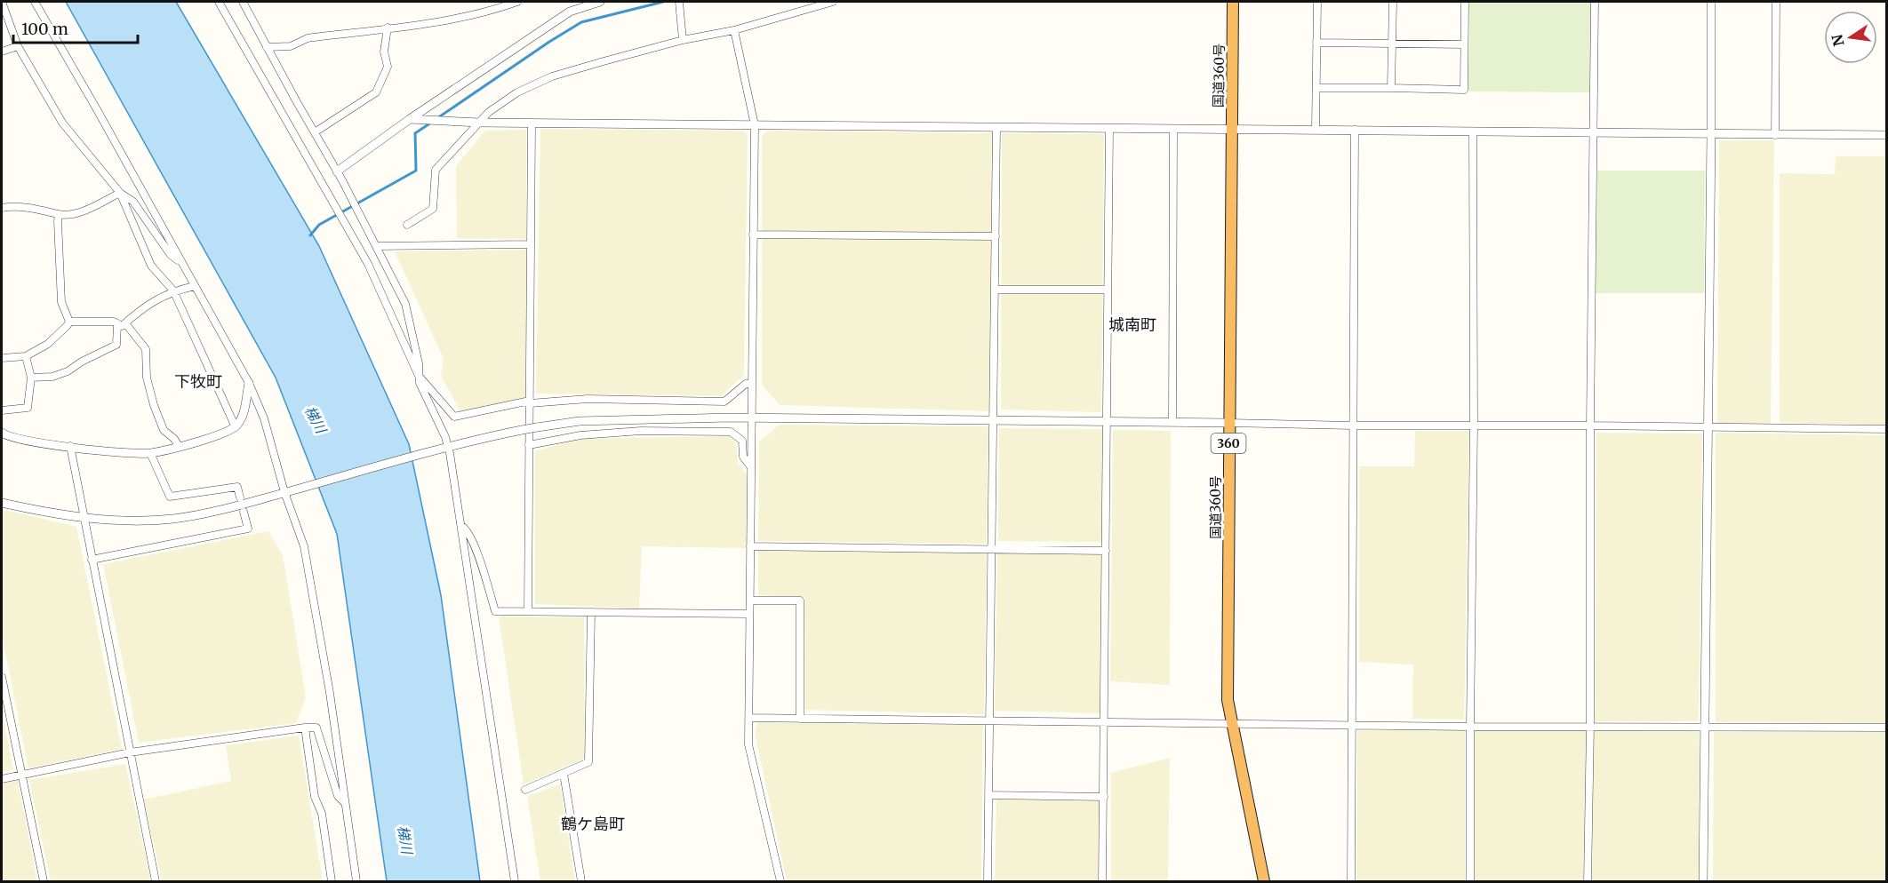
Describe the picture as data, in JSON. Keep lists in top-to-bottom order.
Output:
{
  "streets": {
    "highway": ["国道360号", "360"]
  },
  "districts": ["城南町", "下牧町", "鶴ケ島町"],
  "water": ["梯川"],
  "scale_bar": "100 m",
  "north": "left"
}
